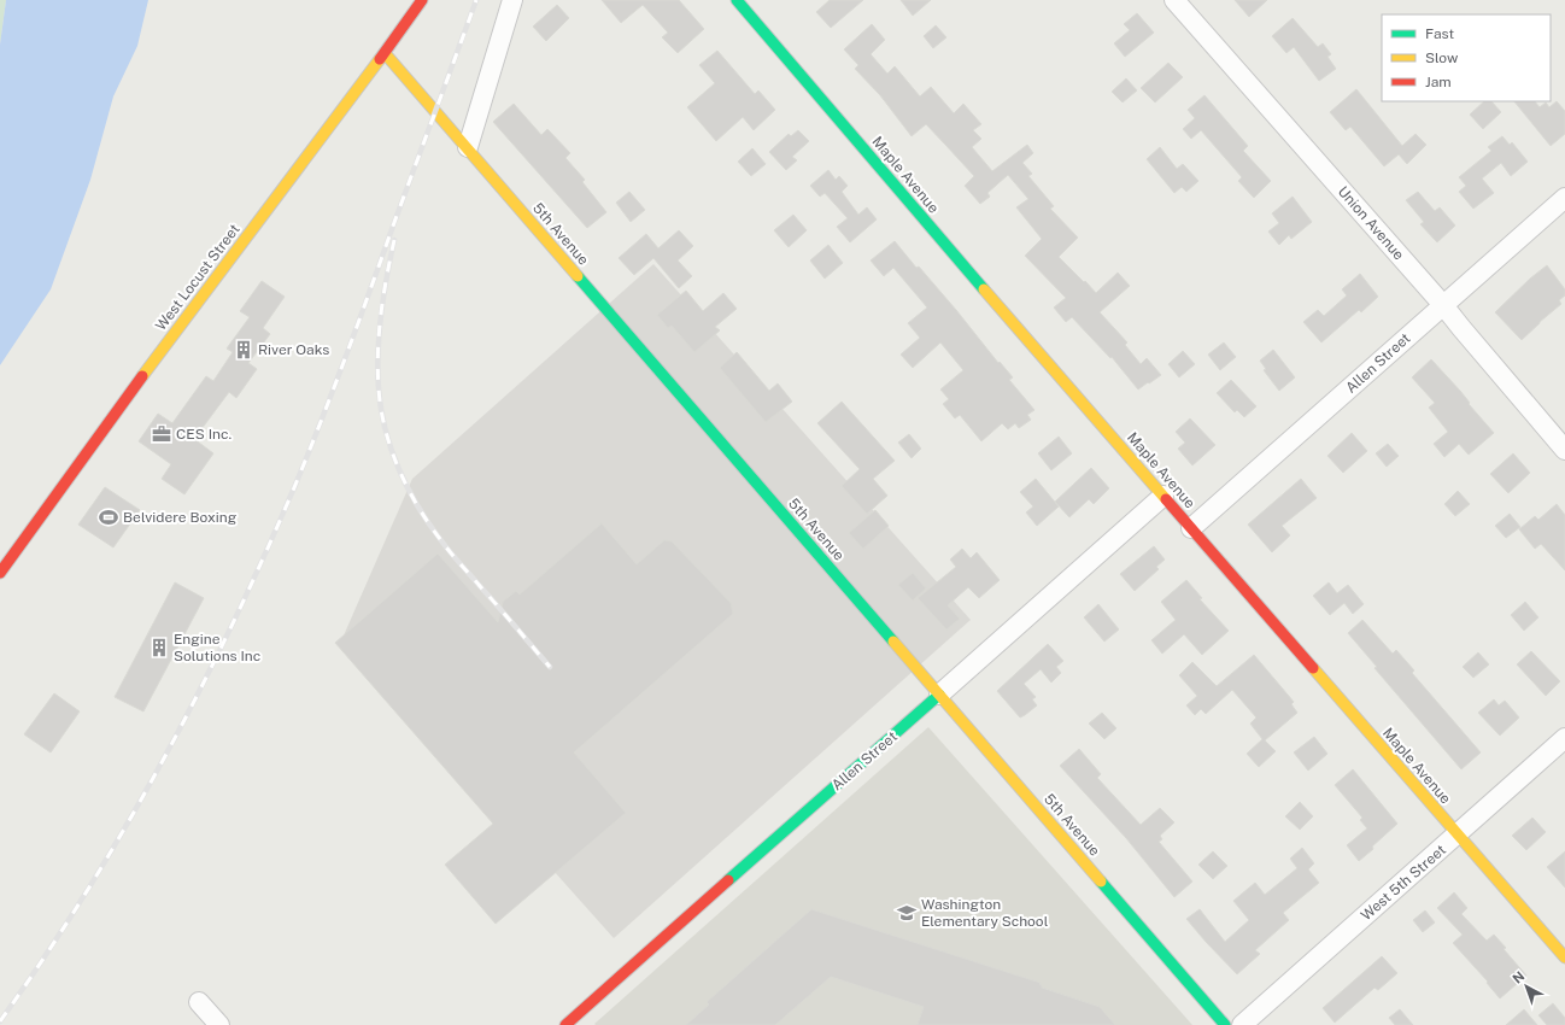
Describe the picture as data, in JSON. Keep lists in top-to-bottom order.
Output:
{
  "streets": {
    "street": [
      "Maple Avenue",
      "Union Avenue",
      "5th Avenue",
      "West Locust Street",
      "Allen Street",
      "West 5th Street"
    ]
  },
  "crossings": [
    ["Maple Avenue", "Allen Street"],
    ["Maple Avenue", "West 5th Street"],
    ["Union Avenue", "Allen Street"],
    ["5th Avenue", "West Locust Street"],
    ["5th Avenue", "Allen Street"]
  ],
  "places": {
    "building": ["River Oaks", "Engine Solutions Inc"],
    "office": ["CES Inc."],
    "sports": ["Belvidere Boxing"],
    "school or university": ["Washington Elementary School"]
  },
  "legend": ["Fast", "Slow", "Jam"],
  "north": "top left"
}
